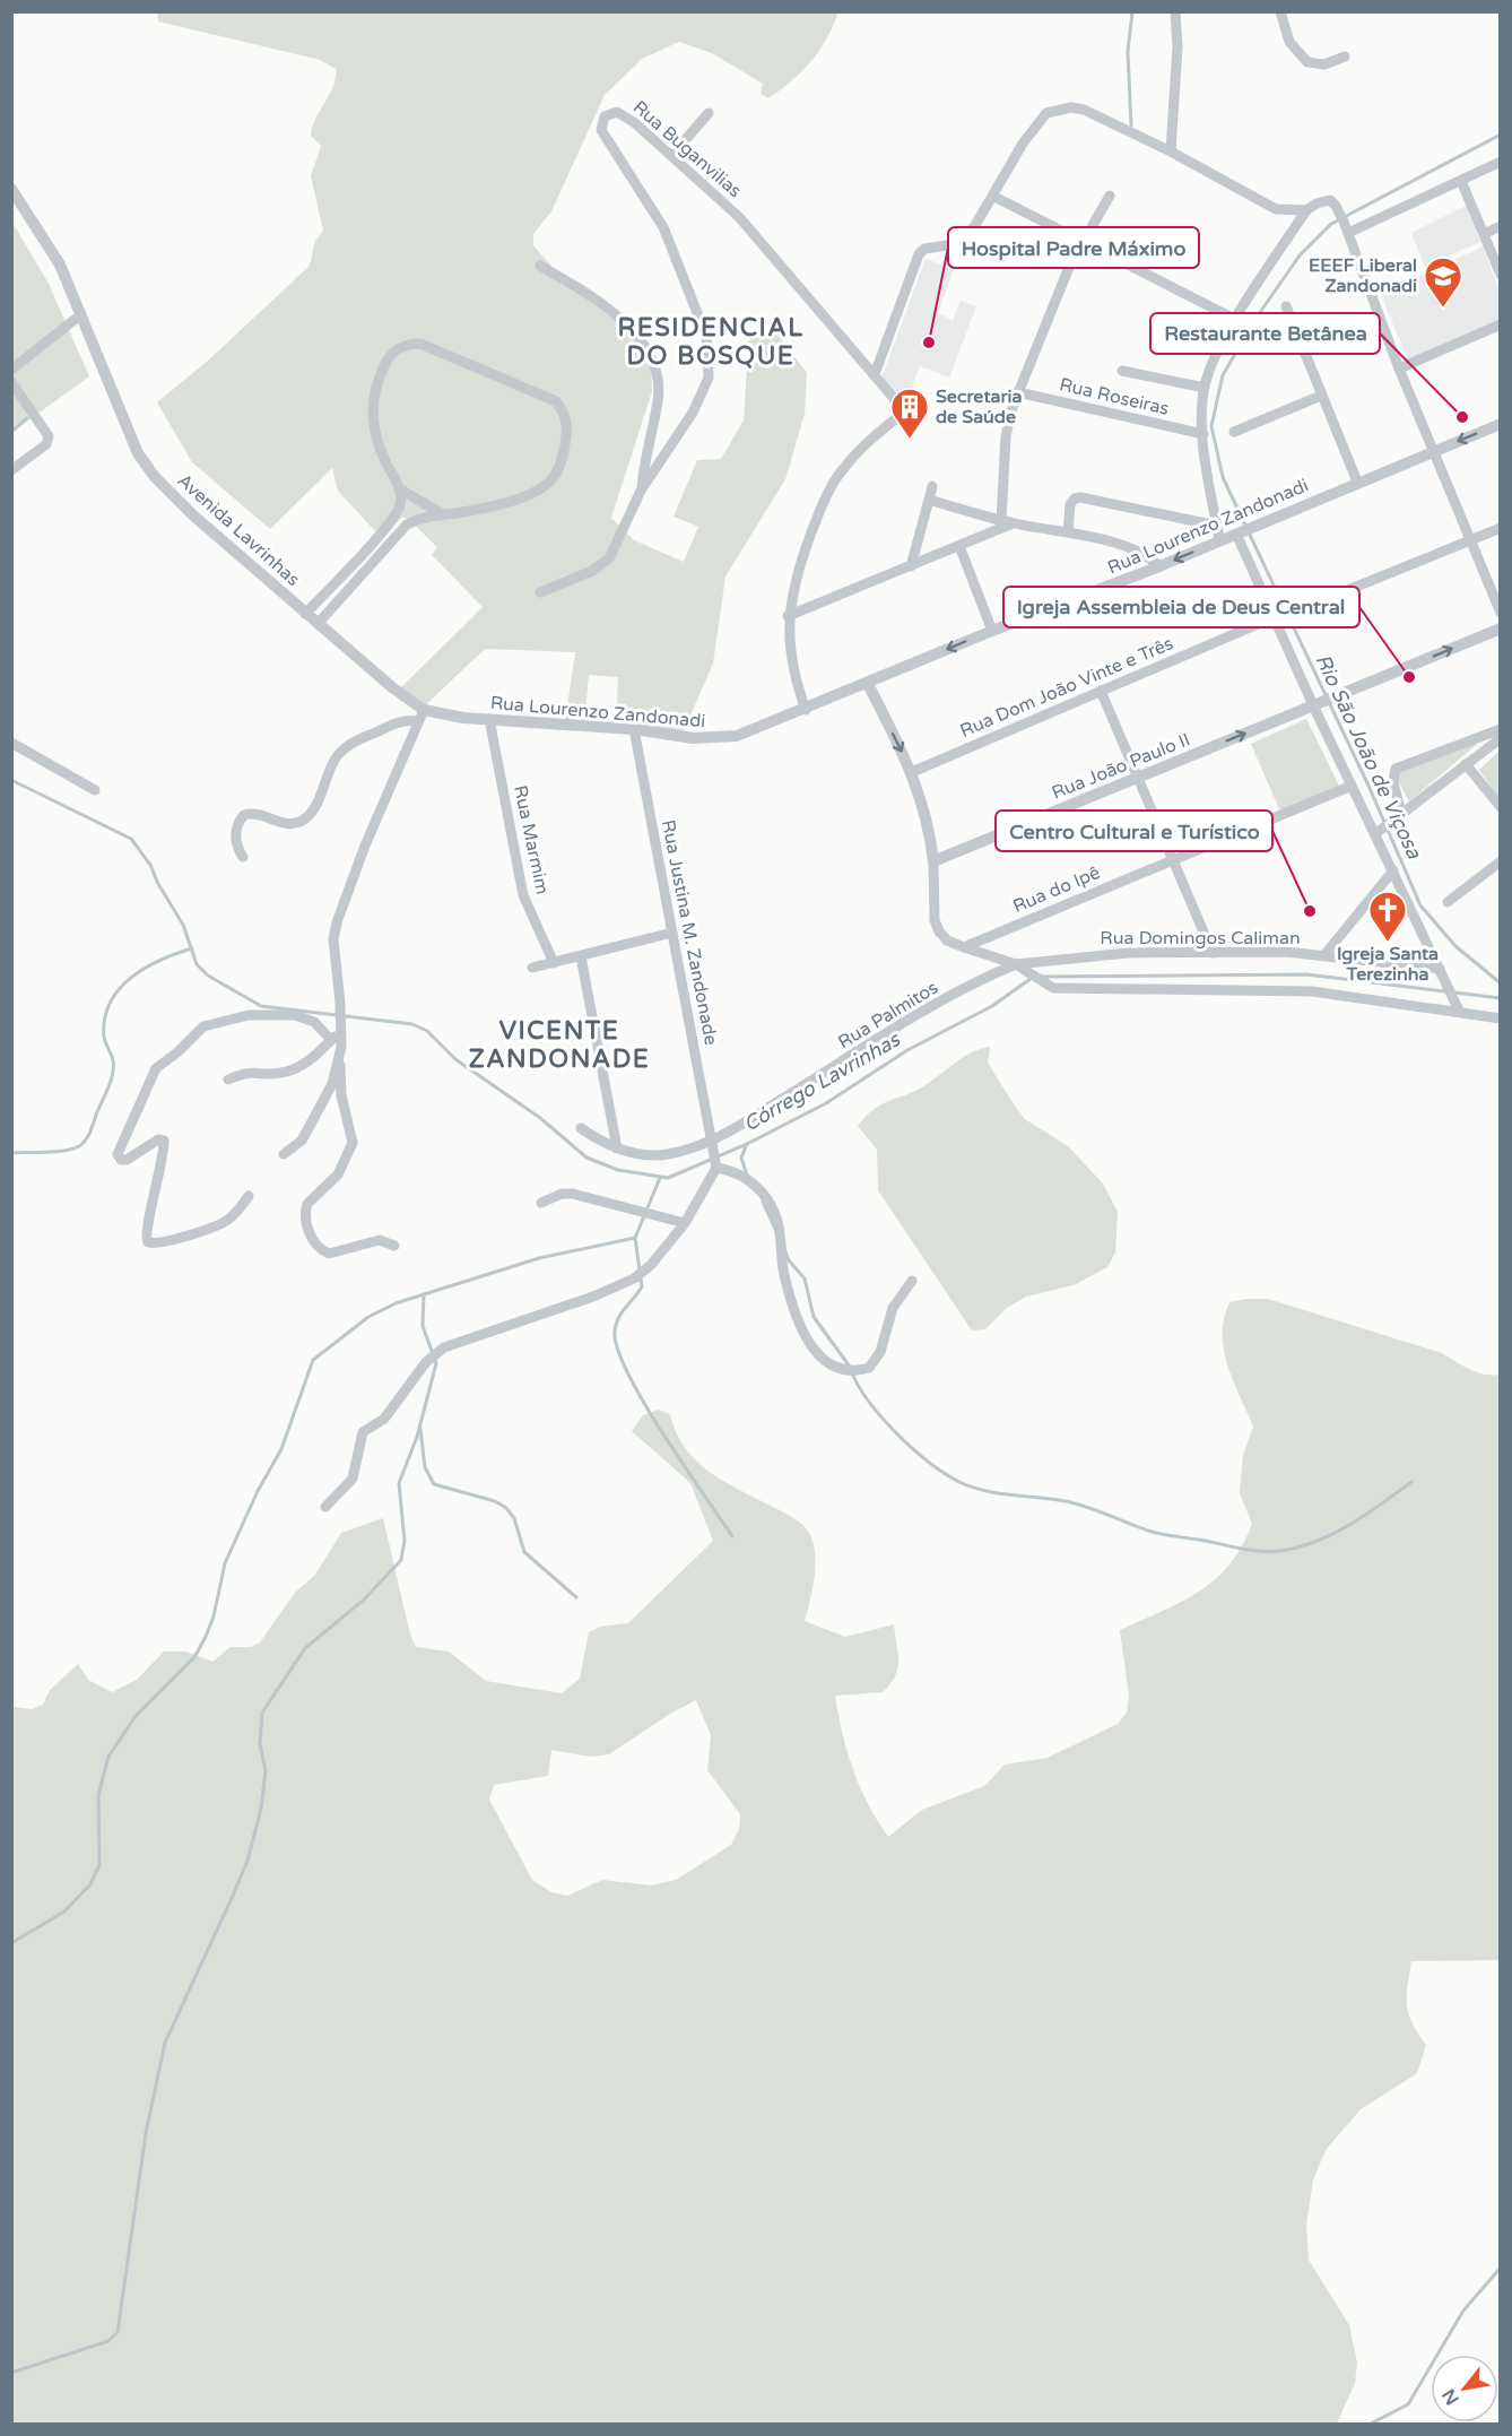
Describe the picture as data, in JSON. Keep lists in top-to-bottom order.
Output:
{
  "streets": {
    "street": [
      "Rua Buganvilias",
      "Rua Roseiras",
      "Rua Lourenzo Zandonadi",
      "Avenida Lavrinhas",
      "Rua Dom João Vinte e Três",
      "Rua João Paulo II",
      "Rua Marmim",
      "Rua do Ipê",
      "Rua Justina M. Zandonade",
      "Rua Domingos Caliman",
      "Rua Palmitos"
    ]
  },
  "crossings": [
    ["Rua Lourenzo Zandonadi", "Avenida Lavrinhas"],
    ["Rua Lourenzo Zandonadi", "Rua Marmim"],
    ["Rua Lourenzo Zandonadi", "Rua Justina M. Zandonade"],
    ["Rua do Ipê", "Rua Domingos Caliman"],
    ["Rua Justina M. Zandonade", "Rua Palmitos"],
    ["Rua Domingos Caliman", "Rua Palmitos"]
  ],
  "districts": ["RESIDENCIAL DO BOSQUE", "VICENTE ZANDONADE"],
  "water": ["Rio São João de Viçosa", "Córrego Lavrinhas"],
  "places": {
    "school or university": ["EEEF Liberal Zandonadi"],
    "other": [
      "Hospital Padre Máximo",
      "Restaurante Betânea",
      "Igreja Assembleia de Deus Central",
      "Centro Cultural e Turístico"
    ],
    "building": ["Secretaria de Saúde"],
    "church": ["Igreja Santa Terezinha"]
  },
  "north": "bottom left"
}
